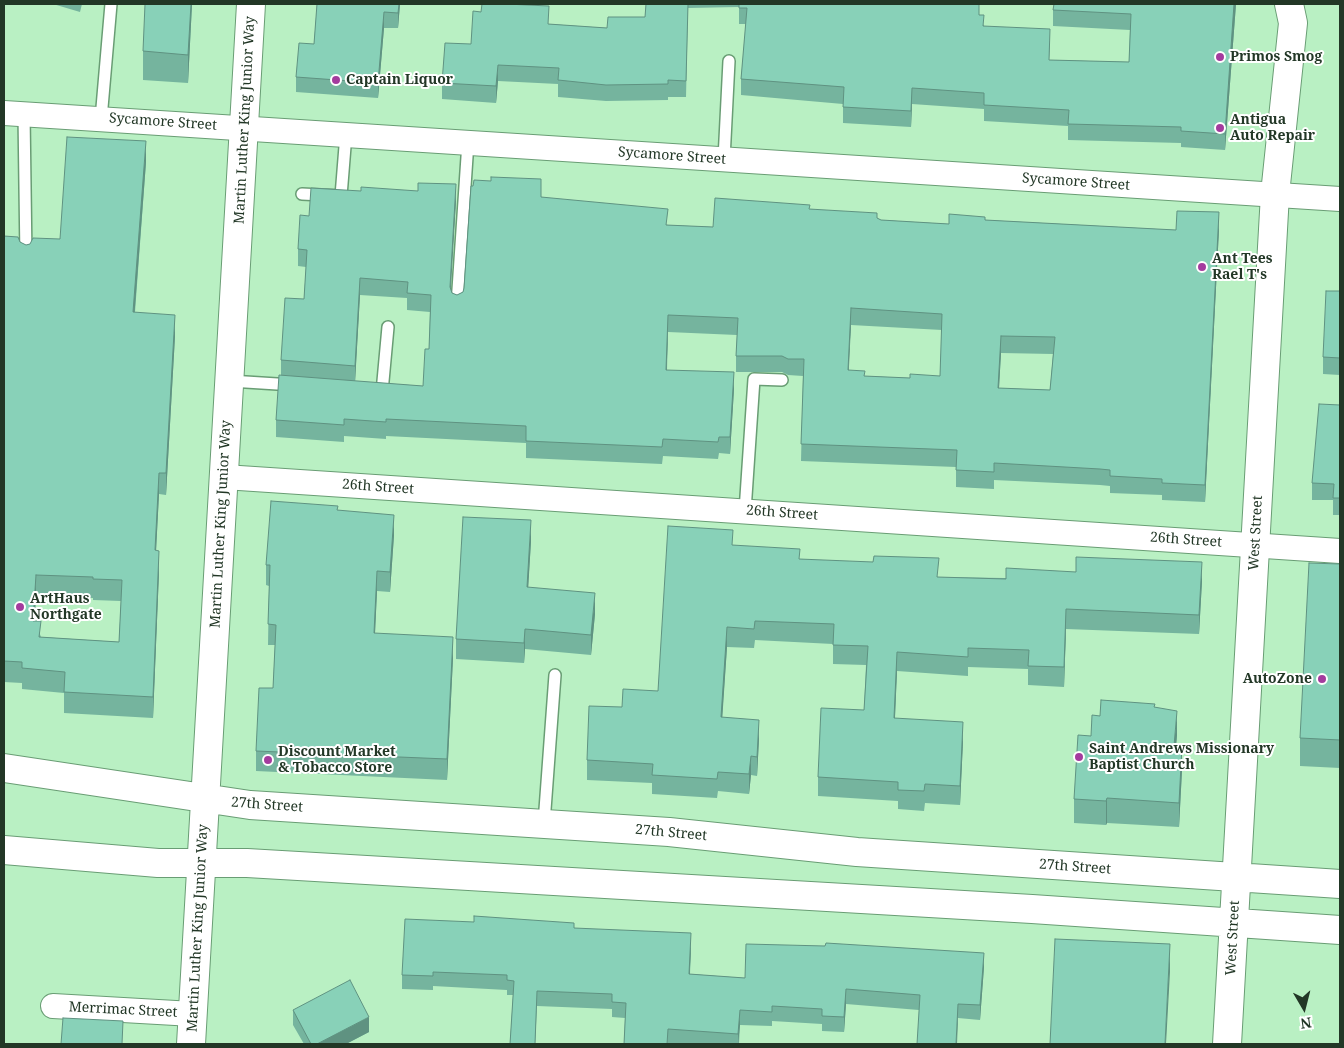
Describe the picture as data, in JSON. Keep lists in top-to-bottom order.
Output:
{
  "streets": {
    "street": [
      "Martin Luther King Junior Way",
      "Sycamore Street",
      "26th Street",
      "West Street",
      "27th Street",
      "Merrimac Street"
    ]
  },
  "crossings": [
    ["Martin Luther King Junior Way", "Sycamore Street"],
    ["Martin Luther King Junior Way", "26th Street"],
    ["Martin Luther King Junior Way", "27th Street"],
    ["Martin Luther King Junior Way", "Merrimac Street"],
    ["Sycamore Street", "West Street"],
    ["26th Street", "West Street"],
    ["West Street", "27th Street"]
  ],
  "places": [
    "Primos Smog",
    "Captain Liquor",
    "Antigua Auto Repair",
    "Ant Tees Rael T's",
    "ArtHaus Northgate",
    "AutoZone",
    "Saint Andrews Missionary Baptist Church",
    "Discount Market & Tobacco Store"
  ],
  "north": "bottom"
}
